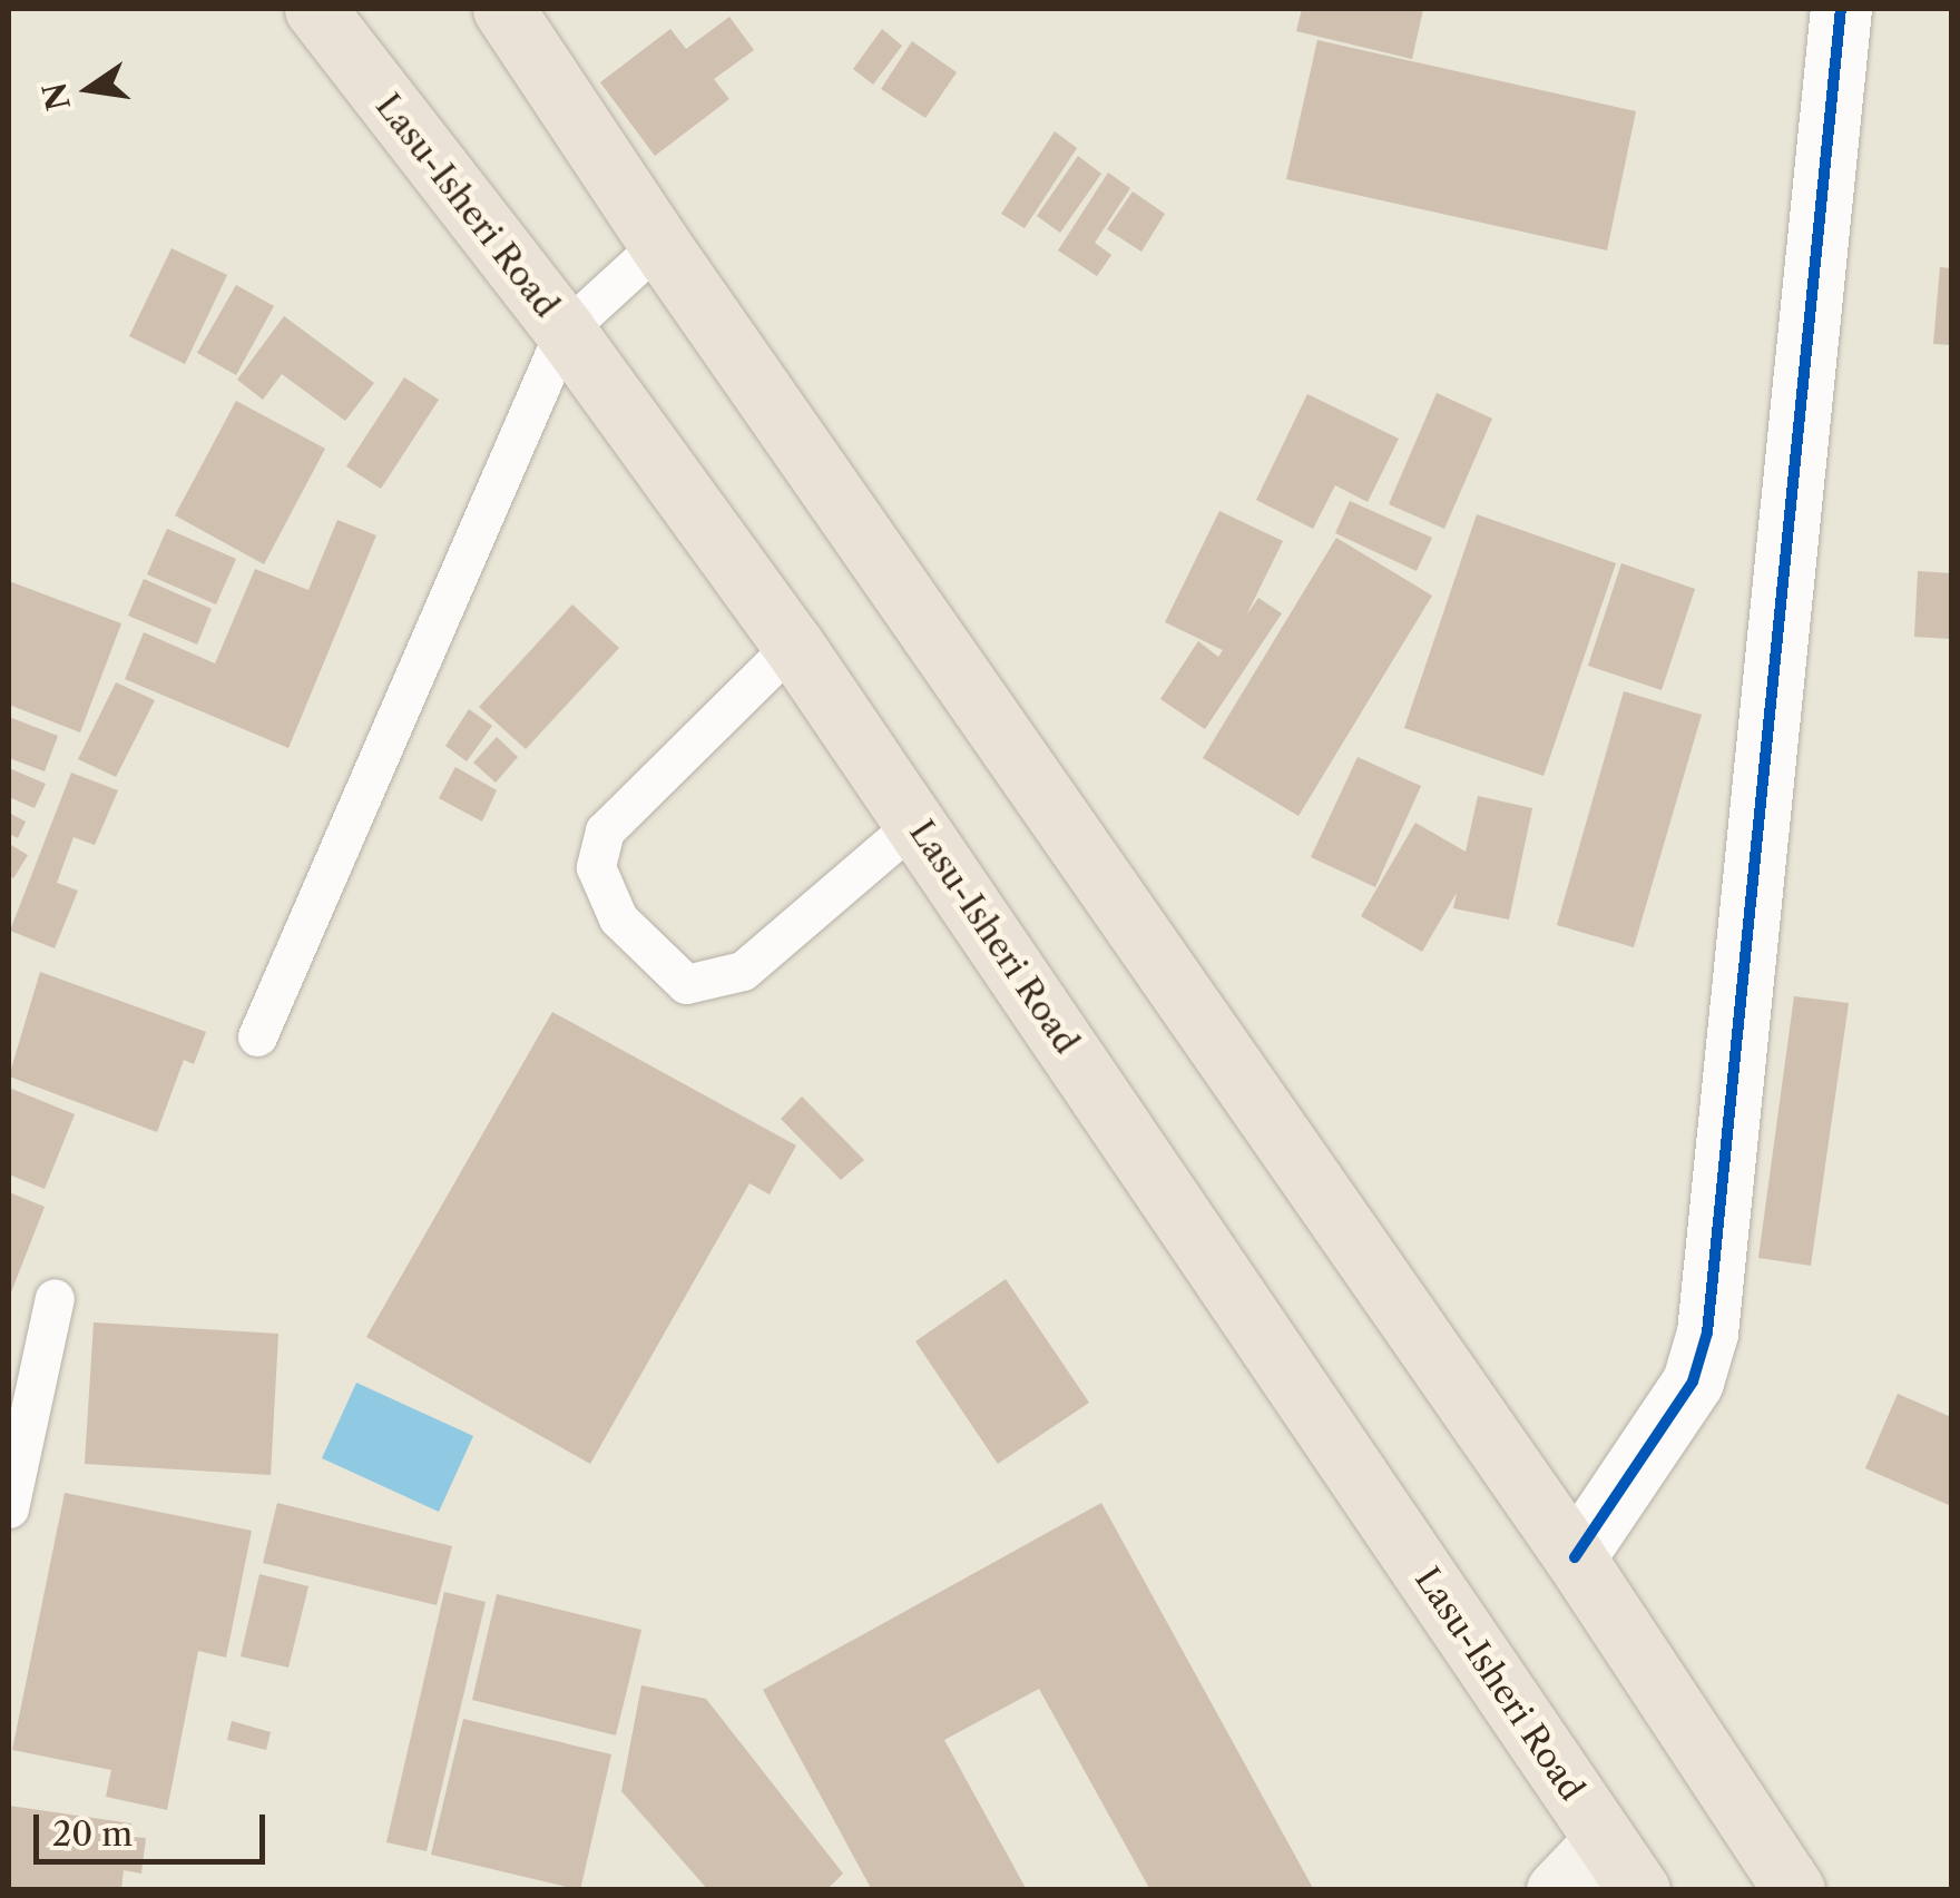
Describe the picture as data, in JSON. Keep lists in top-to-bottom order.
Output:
{
  "streets": {
    "main road": ["Lasu-Isheri Road"]
  },
  "scale_bar": "20 m",
  "north": "left"
}
